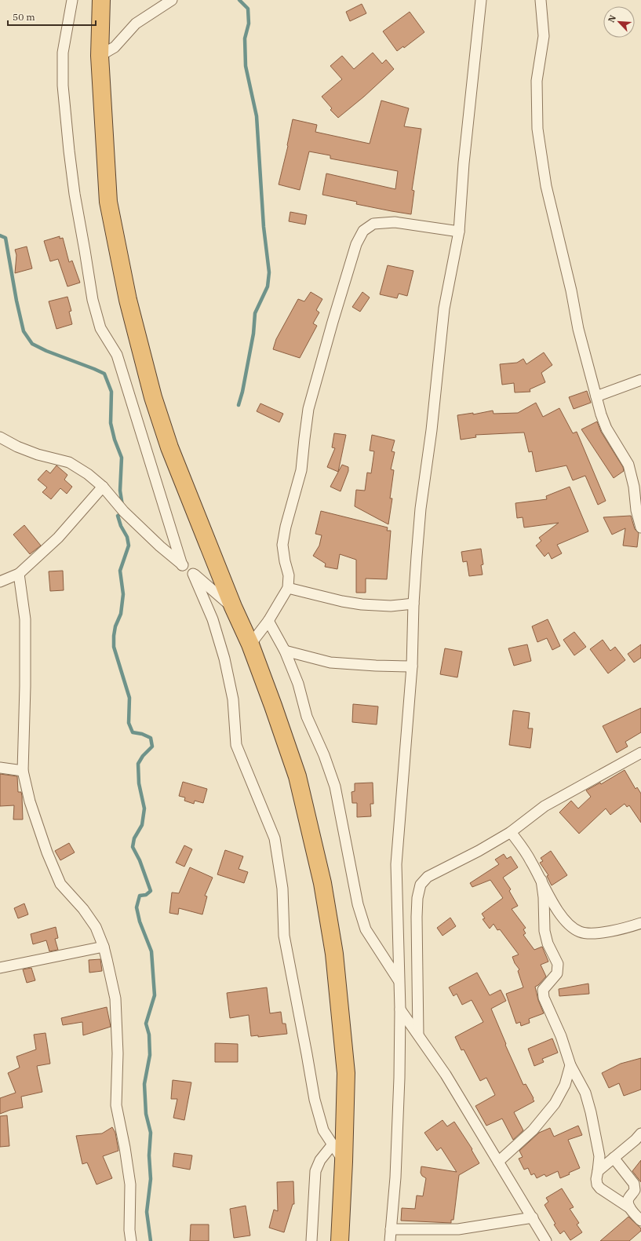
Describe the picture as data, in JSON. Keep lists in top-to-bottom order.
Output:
{
  "scale_bar": "50 m",
  "north": "top left"
}
